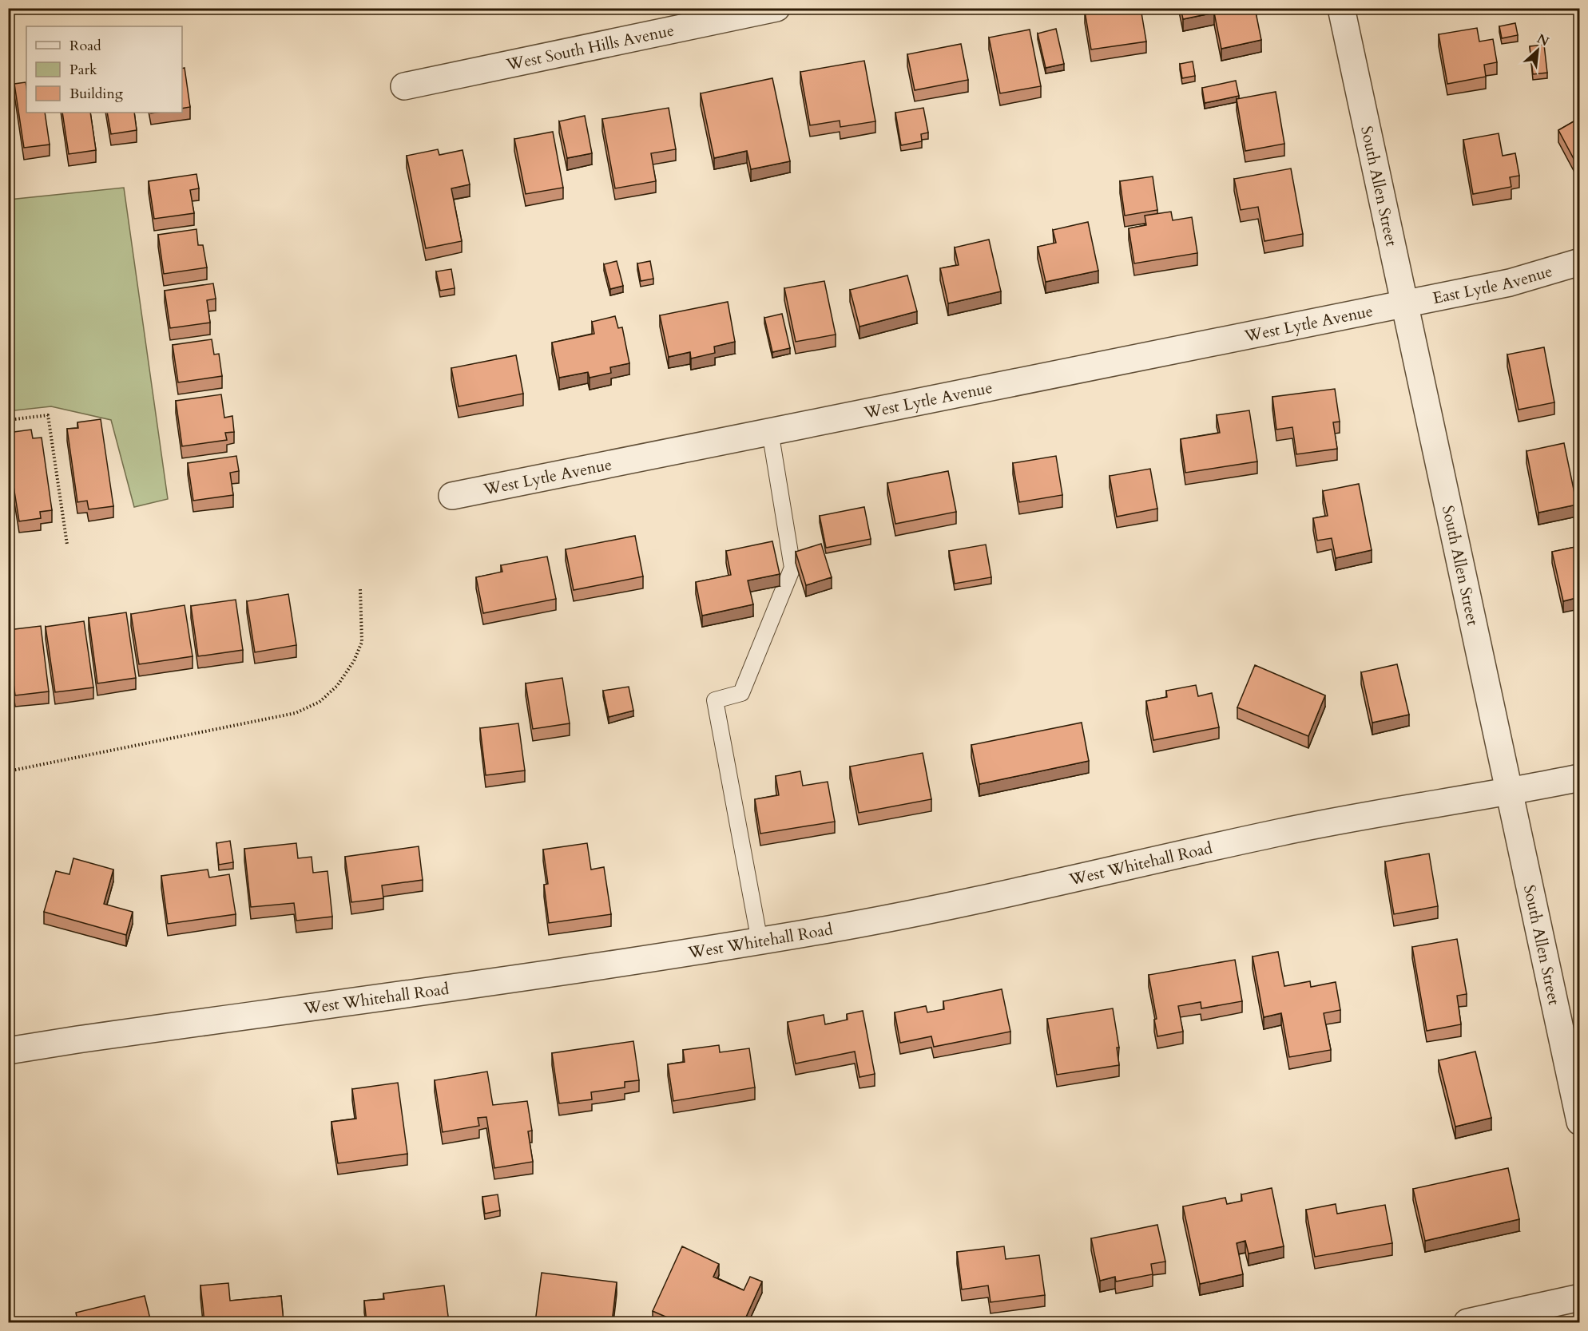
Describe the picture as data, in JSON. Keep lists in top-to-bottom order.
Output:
{
  "streets": {
    "street": [
      "West South Hills Avenue",
      "South Allen Street",
      "East Lytle Avenue",
      "West Lytle Avenue",
      "West Whitehall Road"
    ]
  },
  "crossings": [
    ["South Allen Street", "East Lytle Avenue"],
    ["South Allen Street", "West Lytle Avenue"],
    ["South Allen Street", "West Whitehall Road"],
    ["East Lytle Avenue", "West Lytle Avenue"]
  ],
  "legend": ["Road", "Park", "Building"],
  "north": "top right"
}
